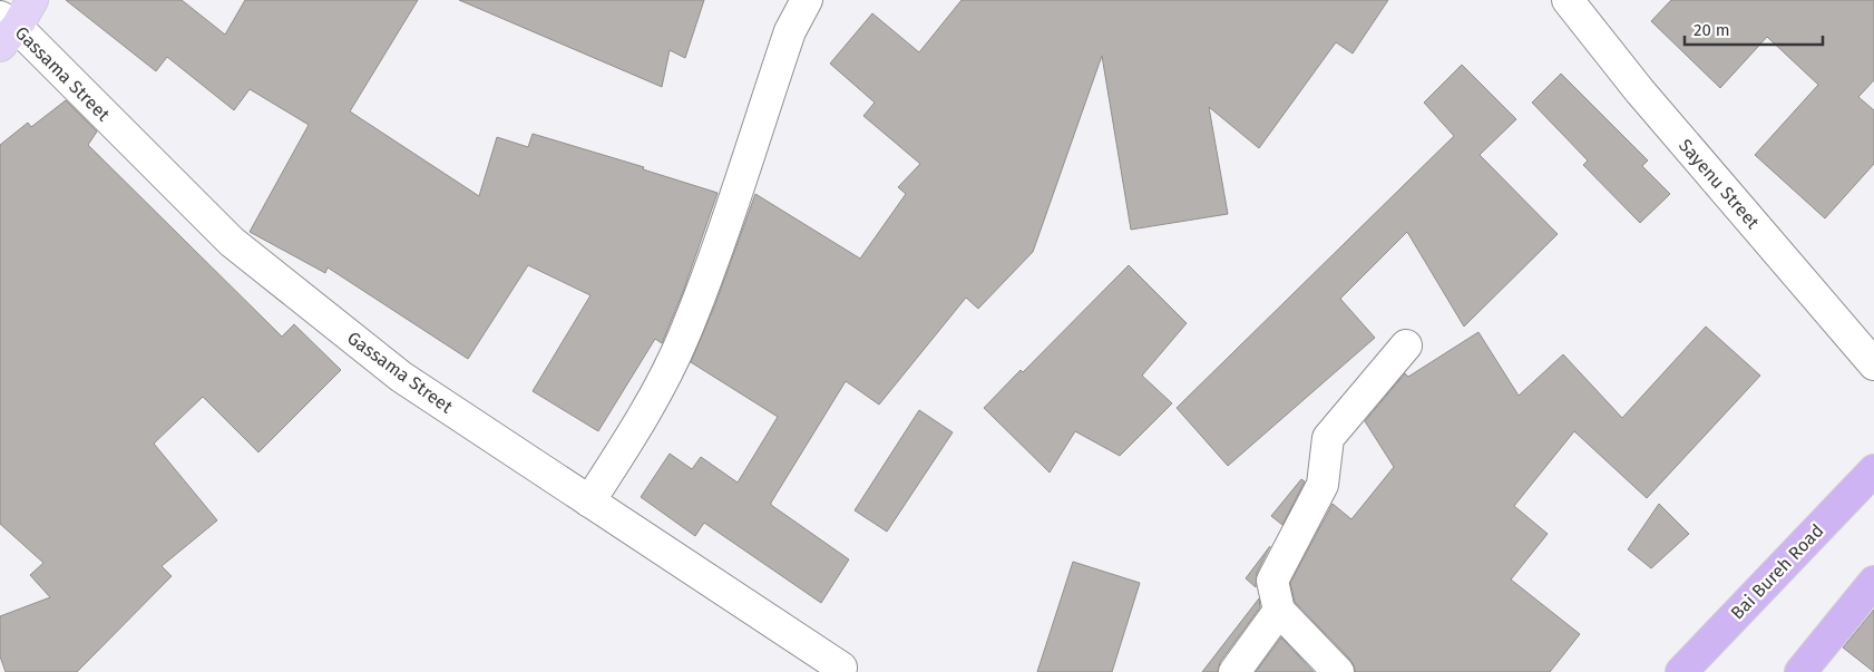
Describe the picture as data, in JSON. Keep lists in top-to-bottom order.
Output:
{
  "streets": {
    "highway": ["Bai Bureh Road"],
    "street": ["Gassama Street", "Sayenu Street"]
  },
  "scale_bar": "20 m"
}
